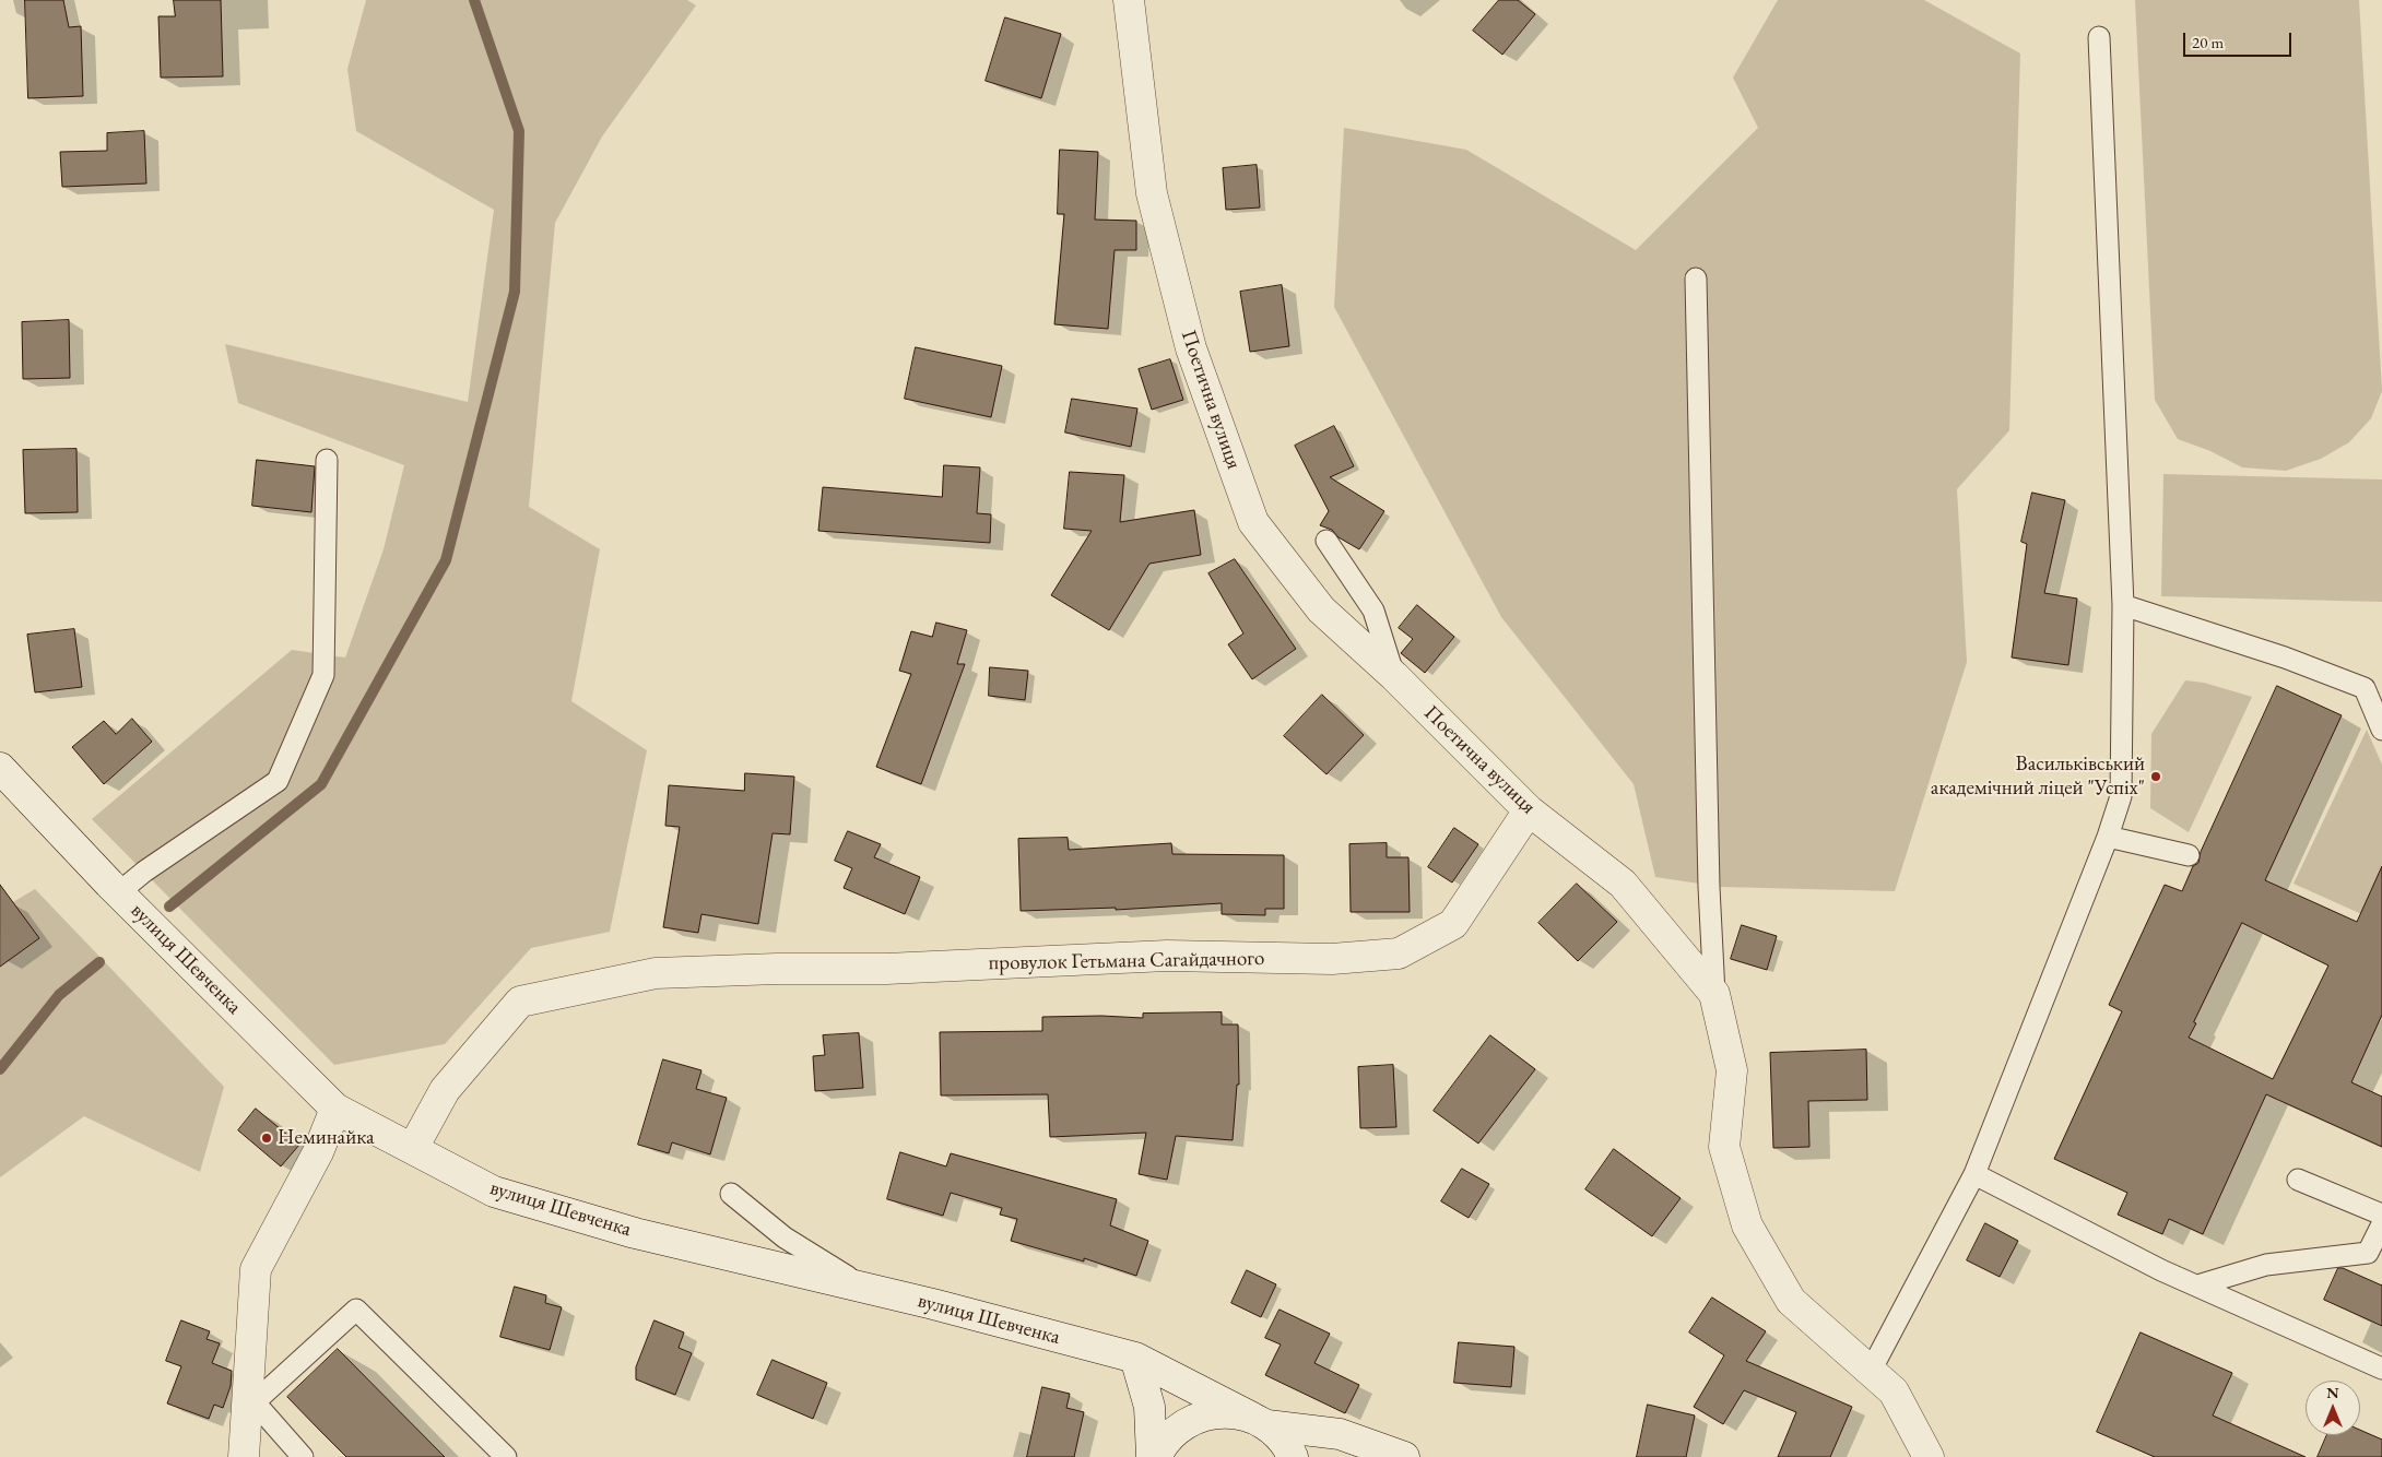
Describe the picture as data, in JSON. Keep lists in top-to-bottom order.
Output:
{
  "streets": {
    "street": ["Поетична вулиця", "вулиця Шевченка", "провулок Гетьмана Сагайдачного"]
  },
  "crossings": [
    ["Поетична вулиця", "провулок Гетьмана Сагайдачного"],
    ["вулиця Шевченка", "провулок Гетьмана Сагайдачного"]
  ],
  "places": ["Васильківський академічний ліцей \"Успіх\"", "Неминайка"],
  "scale_bar": "20 m",
  "north": "top"
}
